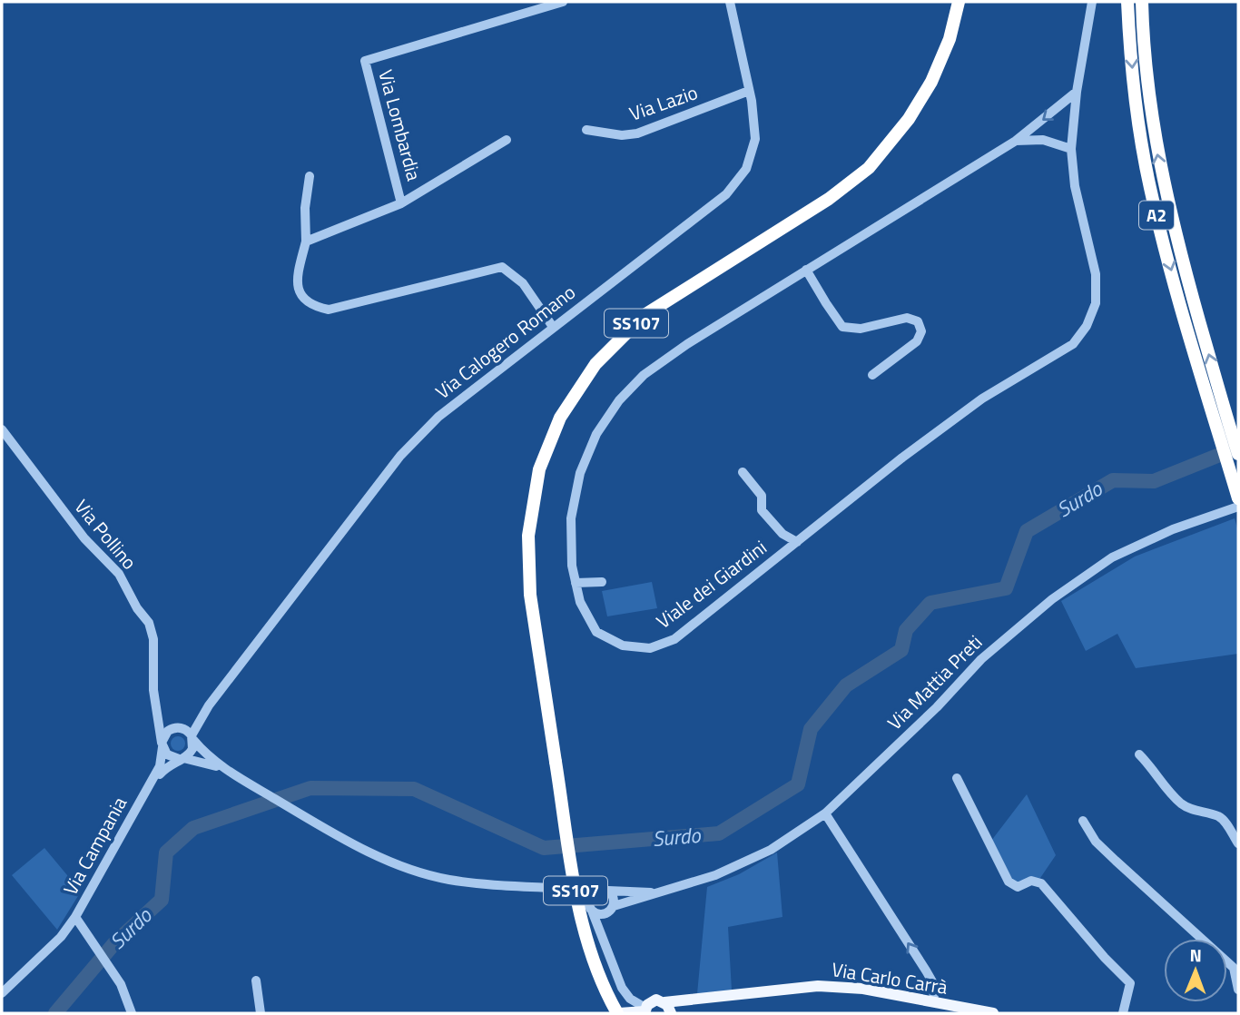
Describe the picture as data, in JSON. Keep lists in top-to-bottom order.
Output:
{
  "streets": {
    "highway": ["A2", "SS107"],
    "main road": ["Via Carlo Carrà"],
    "street": [
      "Via Lazio",
      "Via Lombardia",
      "Via Calogero Romano",
      "Via Pollino",
      "Viale dei Giardini",
      "Via Mattia Preti",
      "Via Campania"
    ]
  },
  "crossings": [
    ["Via Lazio", "Via Calogero Romano"],
    ["SS107", "Via Carlo Carrà"],
    ["Via Pollino", "Via Campania"]
  ],
  "water": ["Surdo"],
  "north": "top"
}
